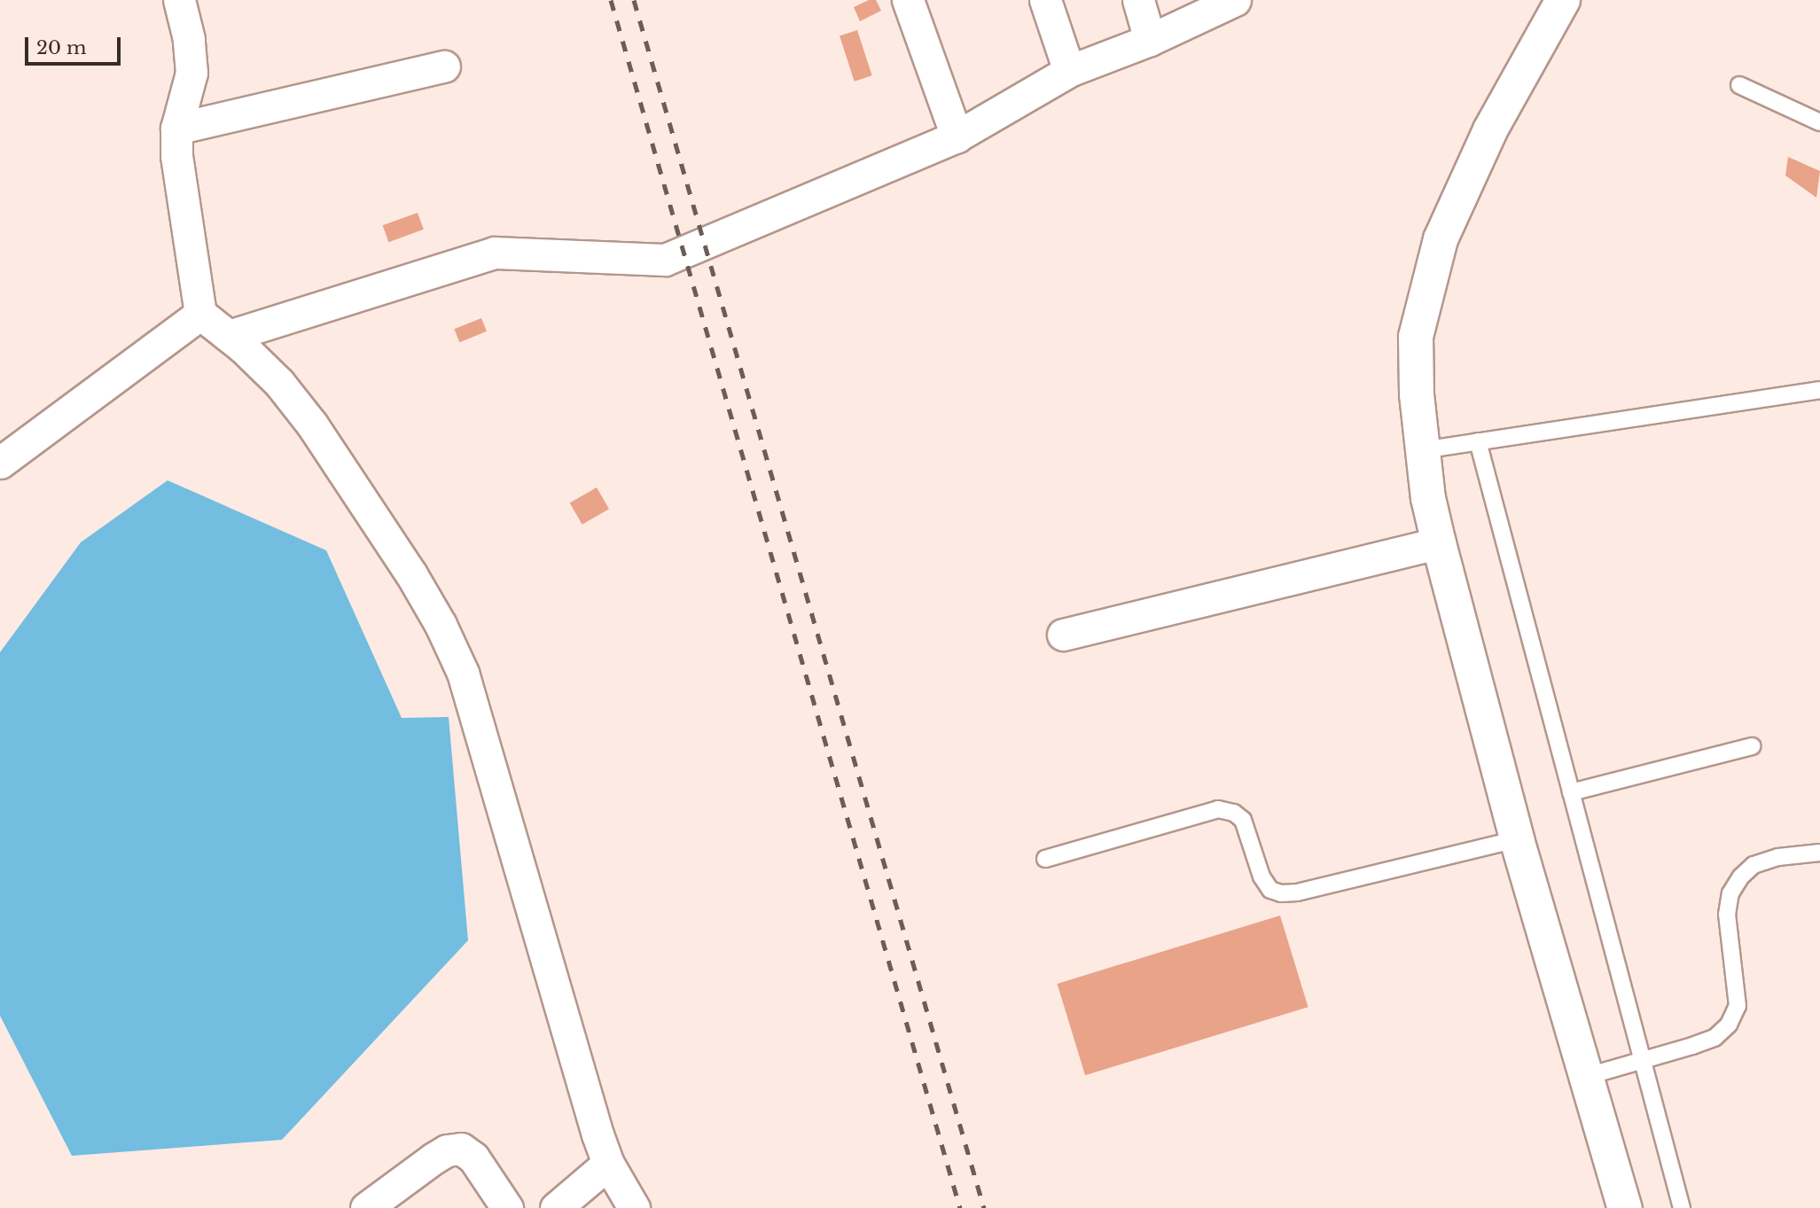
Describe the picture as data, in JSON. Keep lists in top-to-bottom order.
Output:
{
  "scale_bar": "20 m"
}
